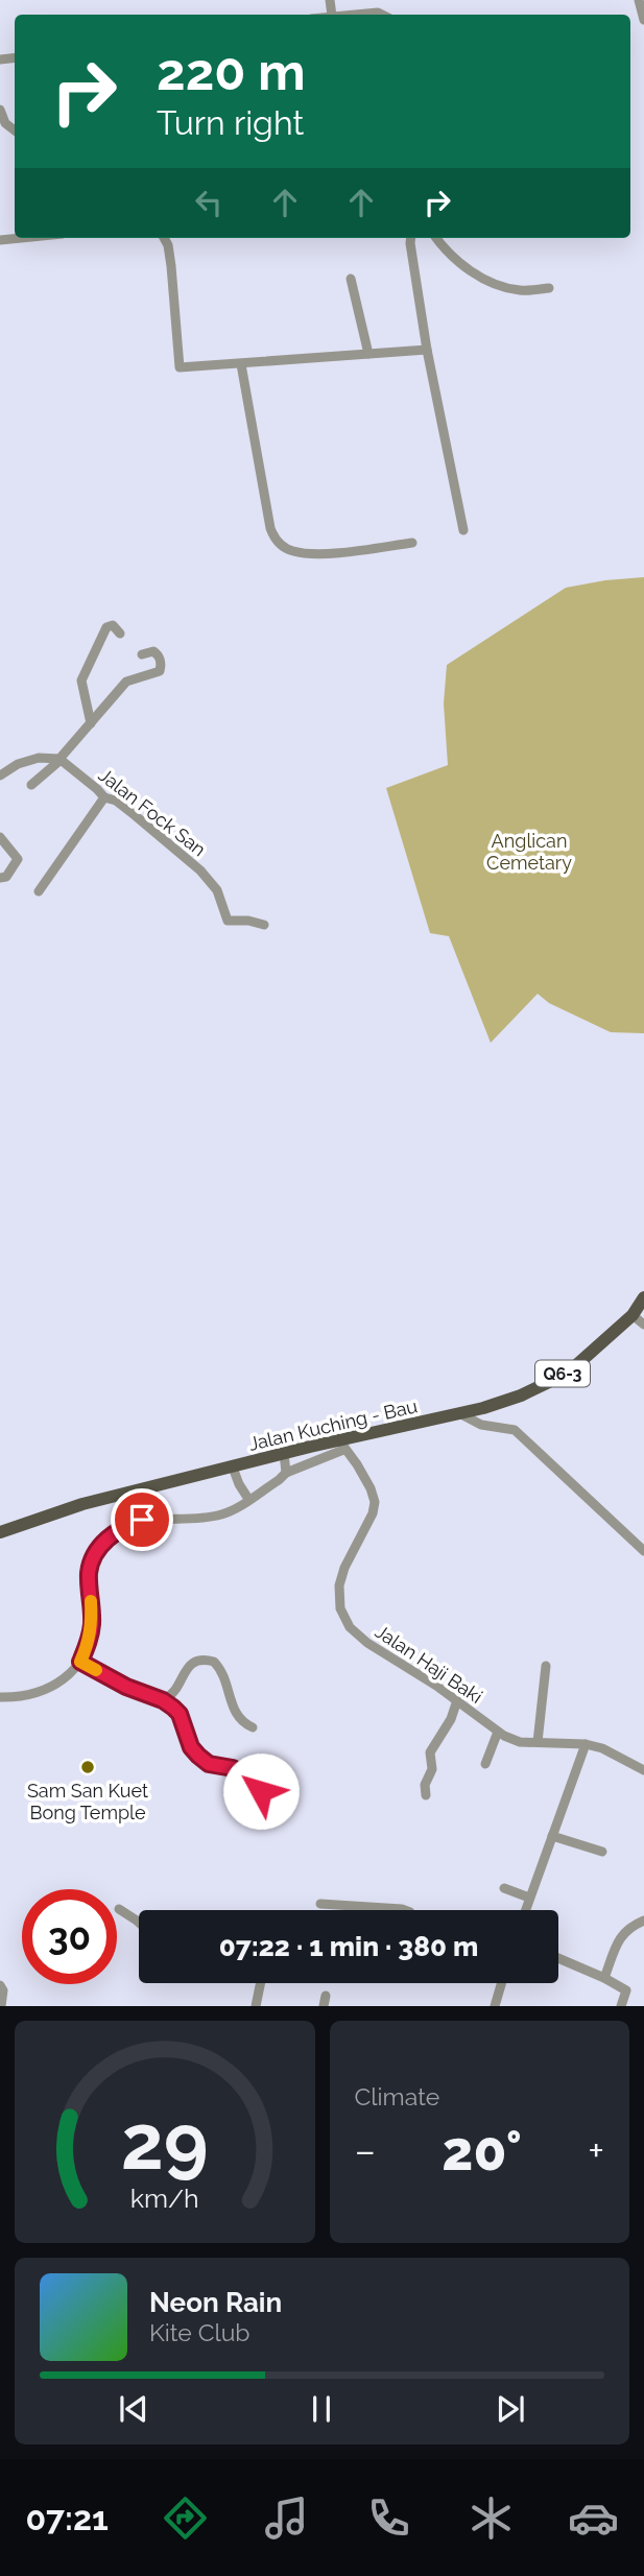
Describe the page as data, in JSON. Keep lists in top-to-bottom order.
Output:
{
  "streets": {
    "main road": ["Q6-3", "Jalan Kuching - Bau"],
    "street": ["Jalan Fock San", "Jalan Haji Baki"]
  },
  "crossings": [
    ["Jalan Kuching - Bau", "Jalan Haji Baki"]
  ],
  "parks": ["Anglican Cemetary"],
  "places": ["Sam San Kuet Bong Temple"],
  "page": {
    "turn": ["220 m", "Turn right"],
    "limit": "30",
    "trip": "07:22 · 1 min · 380 m",
    "tile": "Climate",
    "heat": ["−", "20°", "+"],
    "song": ["Neon Rain", "Kite Club"],
    "tabs": "07:21",
    "gauge": ["29", "km/h"]
  }
}
